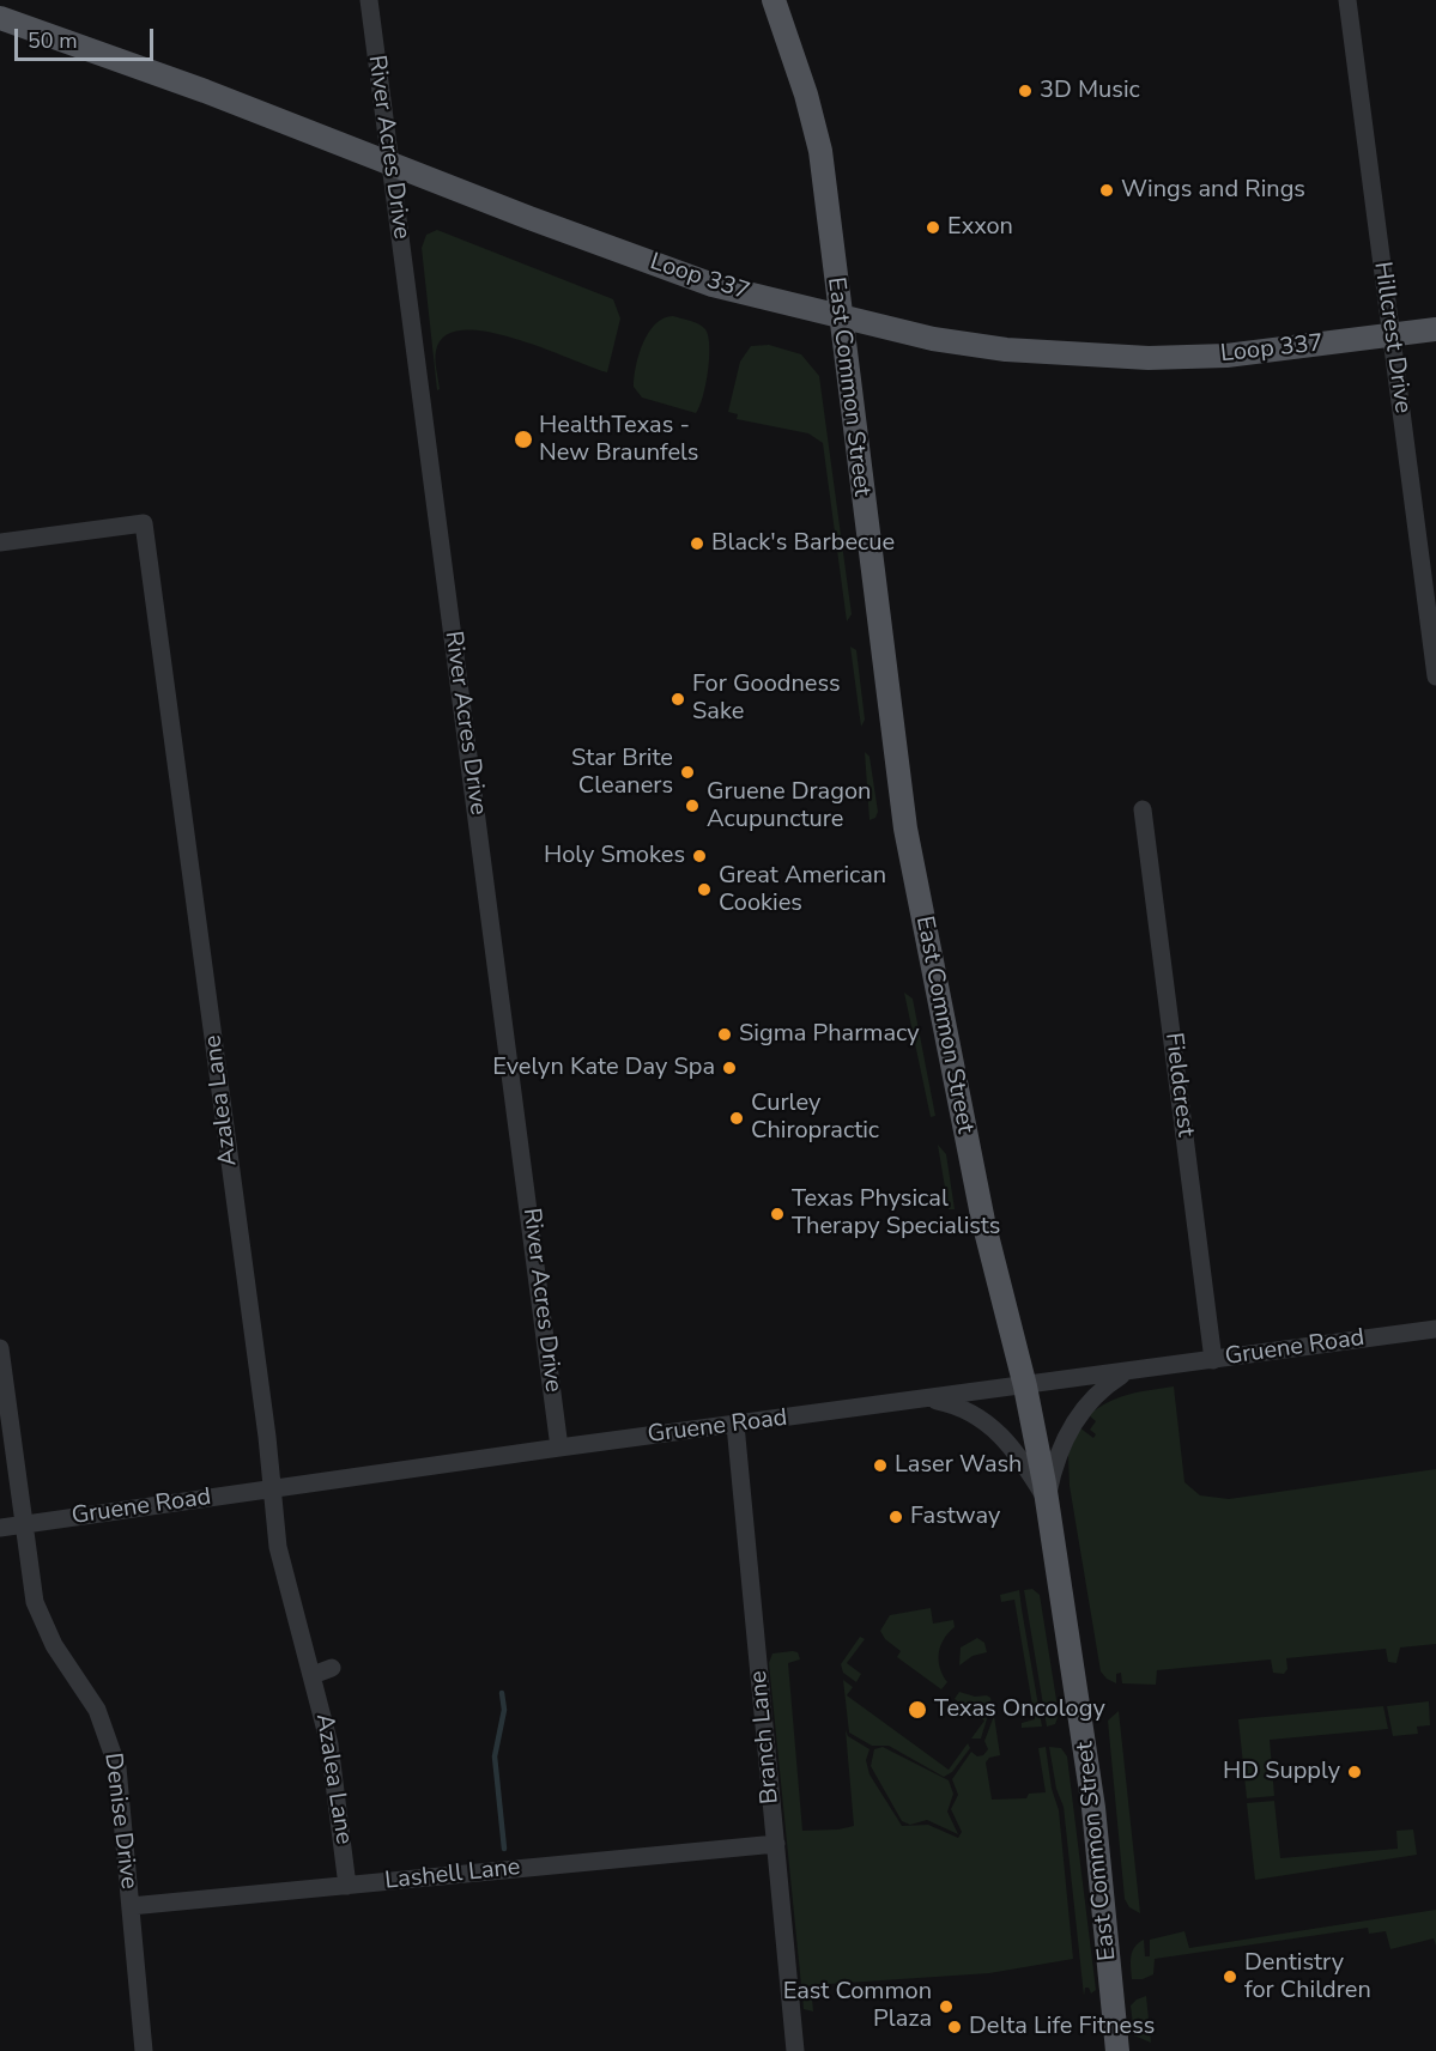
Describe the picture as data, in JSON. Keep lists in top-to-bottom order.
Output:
{
  "streets": {
    "main road": ["Loop 337", "East Common Street"],
    "street": [
      "River Acres Drive",
      "Hillcrest Drive",
      "Fieldcrest",
      "Azalea Lane",
      "Gruene Road",
      "Branch Lane",
      "Denise Drive",
      "Lashell Lane"
    ]
  },
  "crossings": [
    ["River Acres Drive", "Loop 337"],
    ["River Acres Drive", "Gruene Road"],
    ["Loop 337", "Hillcrest Drive"],
    ["Loop 337", "East Common Street"],
    ["East Common Street", "Gruene Road"],
    ["Fieldcrest", "Gruene Road"],
    ["Azalea Lane", "Gruene Road"],
    ["Azalea Lane", "Lashell Lane"],
    ["Gruene Road", "Branch Lane"],
    ["Gruene Road", "Denise Drive"],
    ["Branch Lane", "Lashell Lane"],
    ["Denise Drive", "Lashell Lane"]
  ],
  "places": [
    "3D Music",
    "Wings and Rings",
    "Exxon",
    "HealthTexas - New Braunfels",
    "Black's Barbecue",
    "For Goodness Sake",
    "Star Brite Cleaners",
    "Gruene Dragon Acupuncture",
    "Holy Smokes",
    "Great American Cookies",
    "Sigma Pharmacy",
    "Evelyn Kate Day Spa",
    "Curley Chiropractic",
    "Texas Physical Therapy Specialists",
    "Laser Wash",
    "Fastway",
    "Texas Oncology",
    "HD Supply",
    "Dentistry for Children",
    "East Common Plaza",
    "Delta Life Fitness"
  ],
  "scale_bar": "50 m"
}
